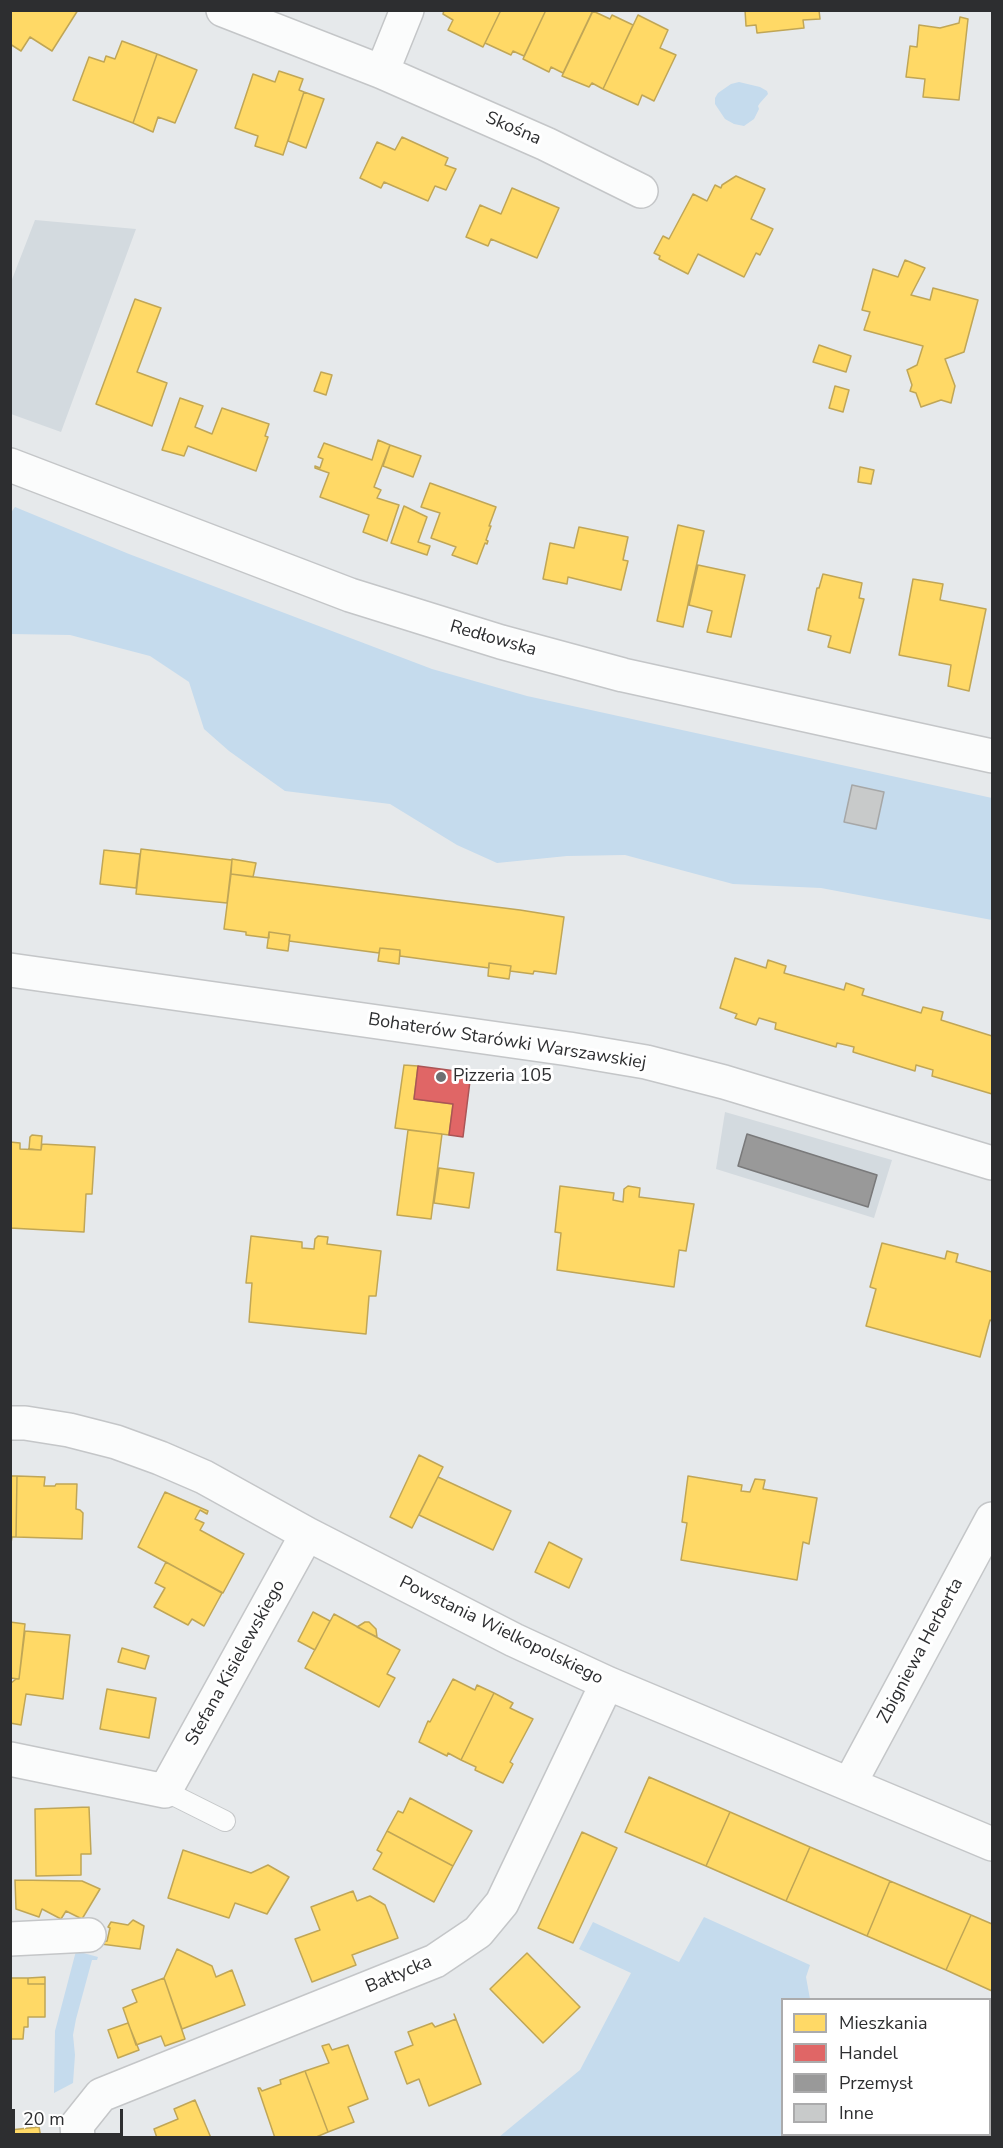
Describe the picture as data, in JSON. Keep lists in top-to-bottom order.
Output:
{
  "streets": {
    "street": [
      "Skośna",
      "Redłowska",
      "Bohaterów Starówki Warszawskiej",
      "Powstania Wielkopolskiego",
      "Zbigniewa Herberta",
      "Stefana Kisielewskiego",
      "Bałtycka"
    ]
  },
  "crossings": [
    ["Powstania Wielkopolskiego", "Zbigniewa Herberta"],
    ["Powstania Wielkopolskiego", "Stefana Kisielewskiego"],
    ["Powstania Wielkopolskiego", "Bałtycka"]
  ],
  "places": ["Pizzeria 105"],
  "legend": [
    "Mieszkania",
    "Handel",
    "Przemysł",
    "Inne"
  ],
  "scale_bar": "20 m"
}
